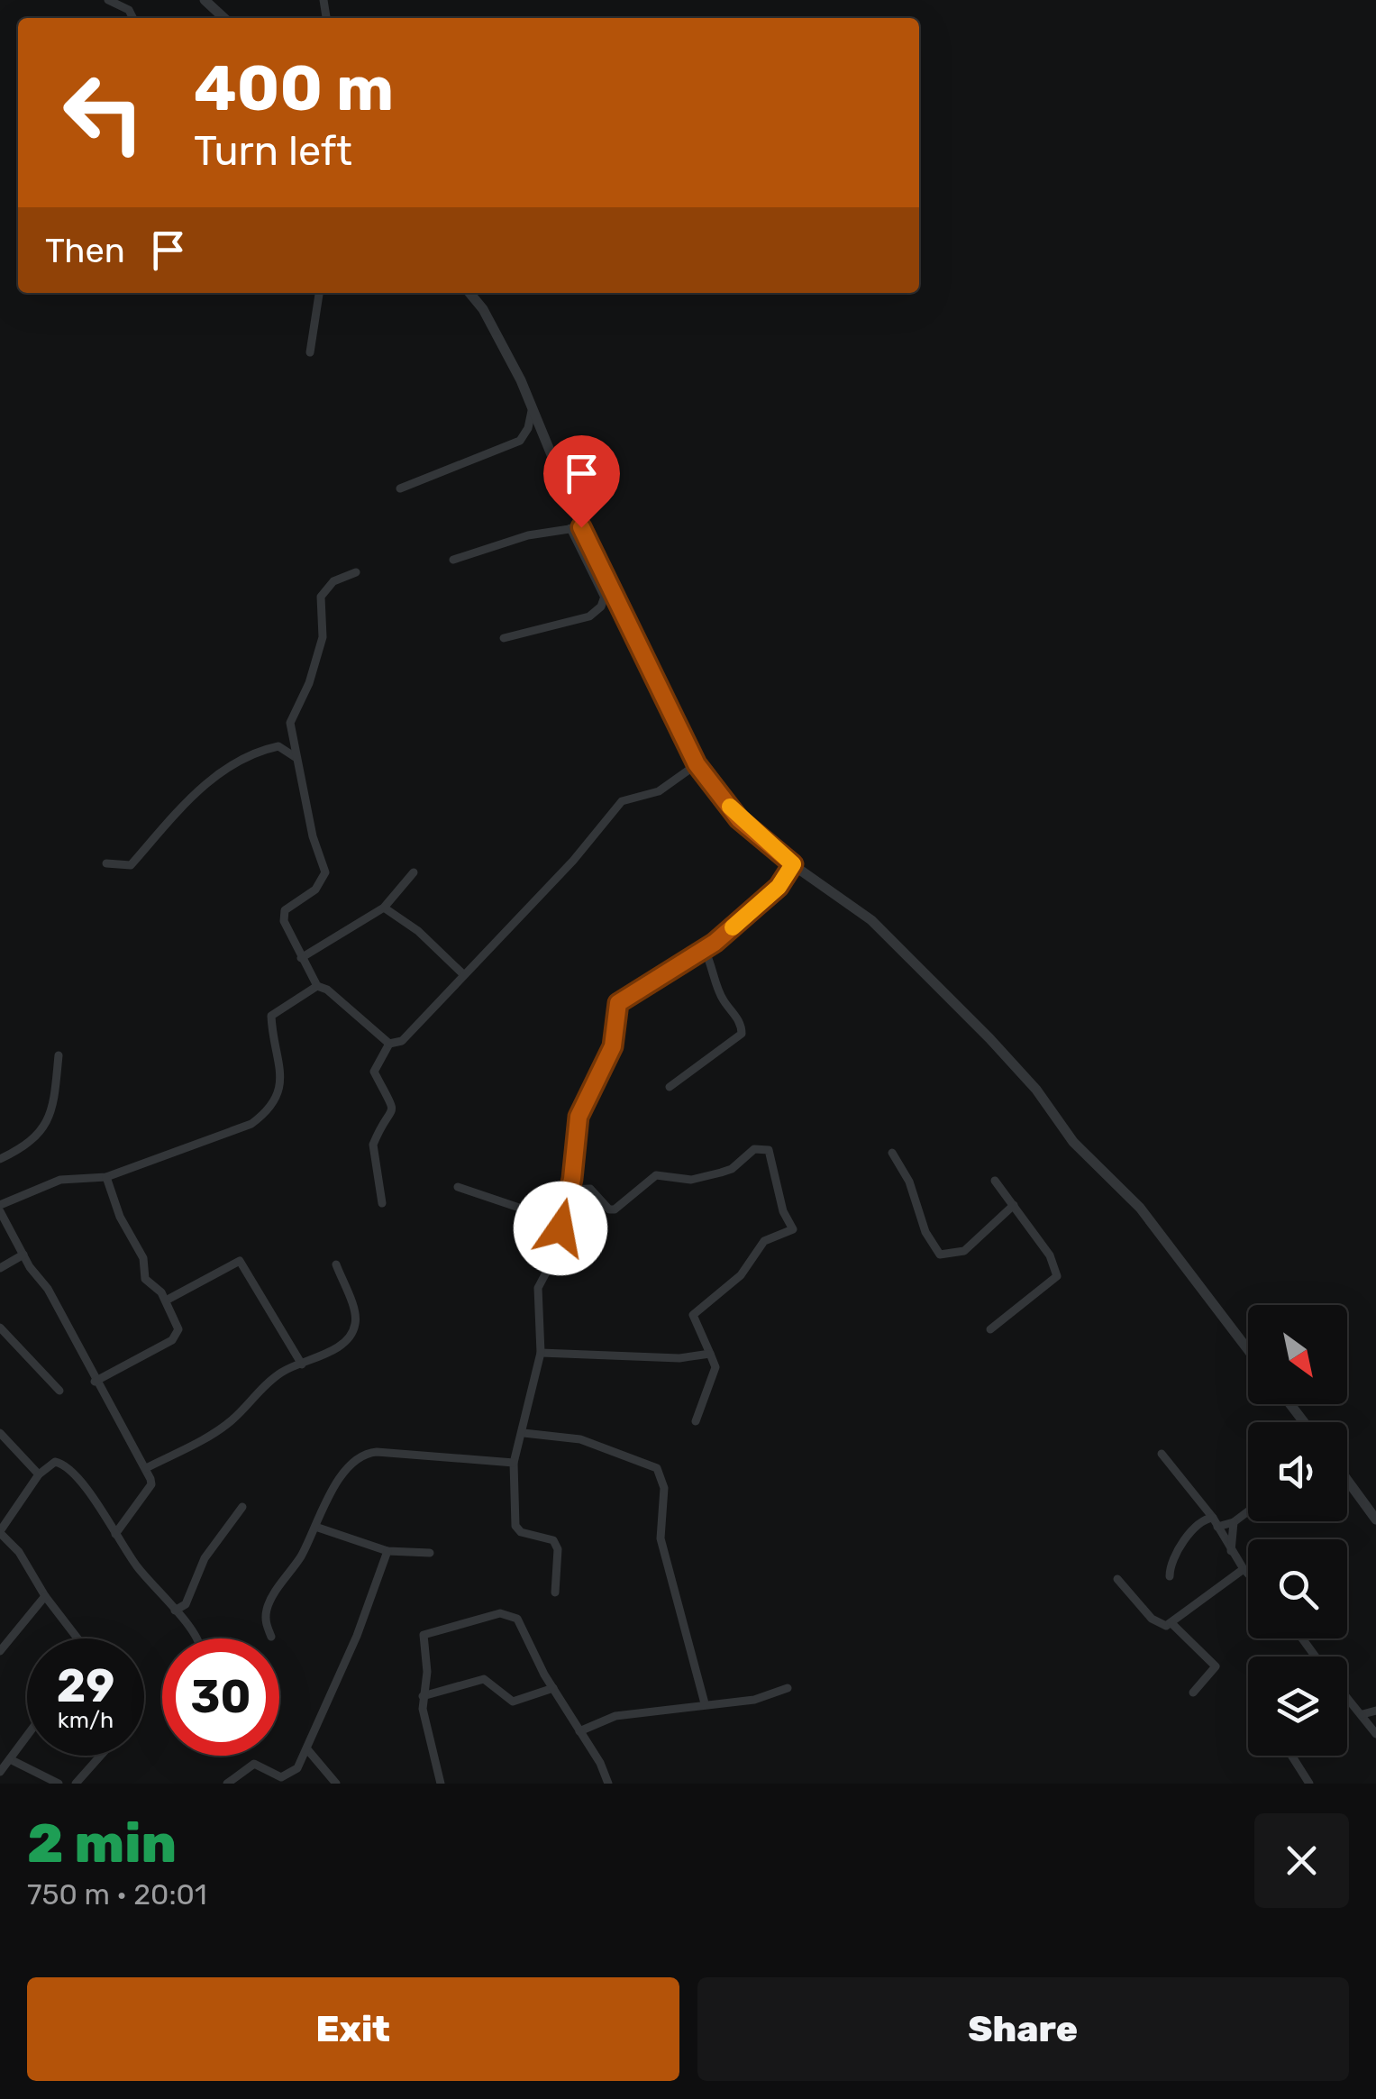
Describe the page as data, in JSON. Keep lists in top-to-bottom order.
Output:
{
  "north": "bottom right",
  "page": {
    "turn": ["400 m", "Turn left"],
    "then": "Then",
    "speed": "29 km/h",
    "limit": "30",
    "heading": ["2 min", "750 m · 20:01"],
    "buttons": ["Exit", "Share"]
  }
}
